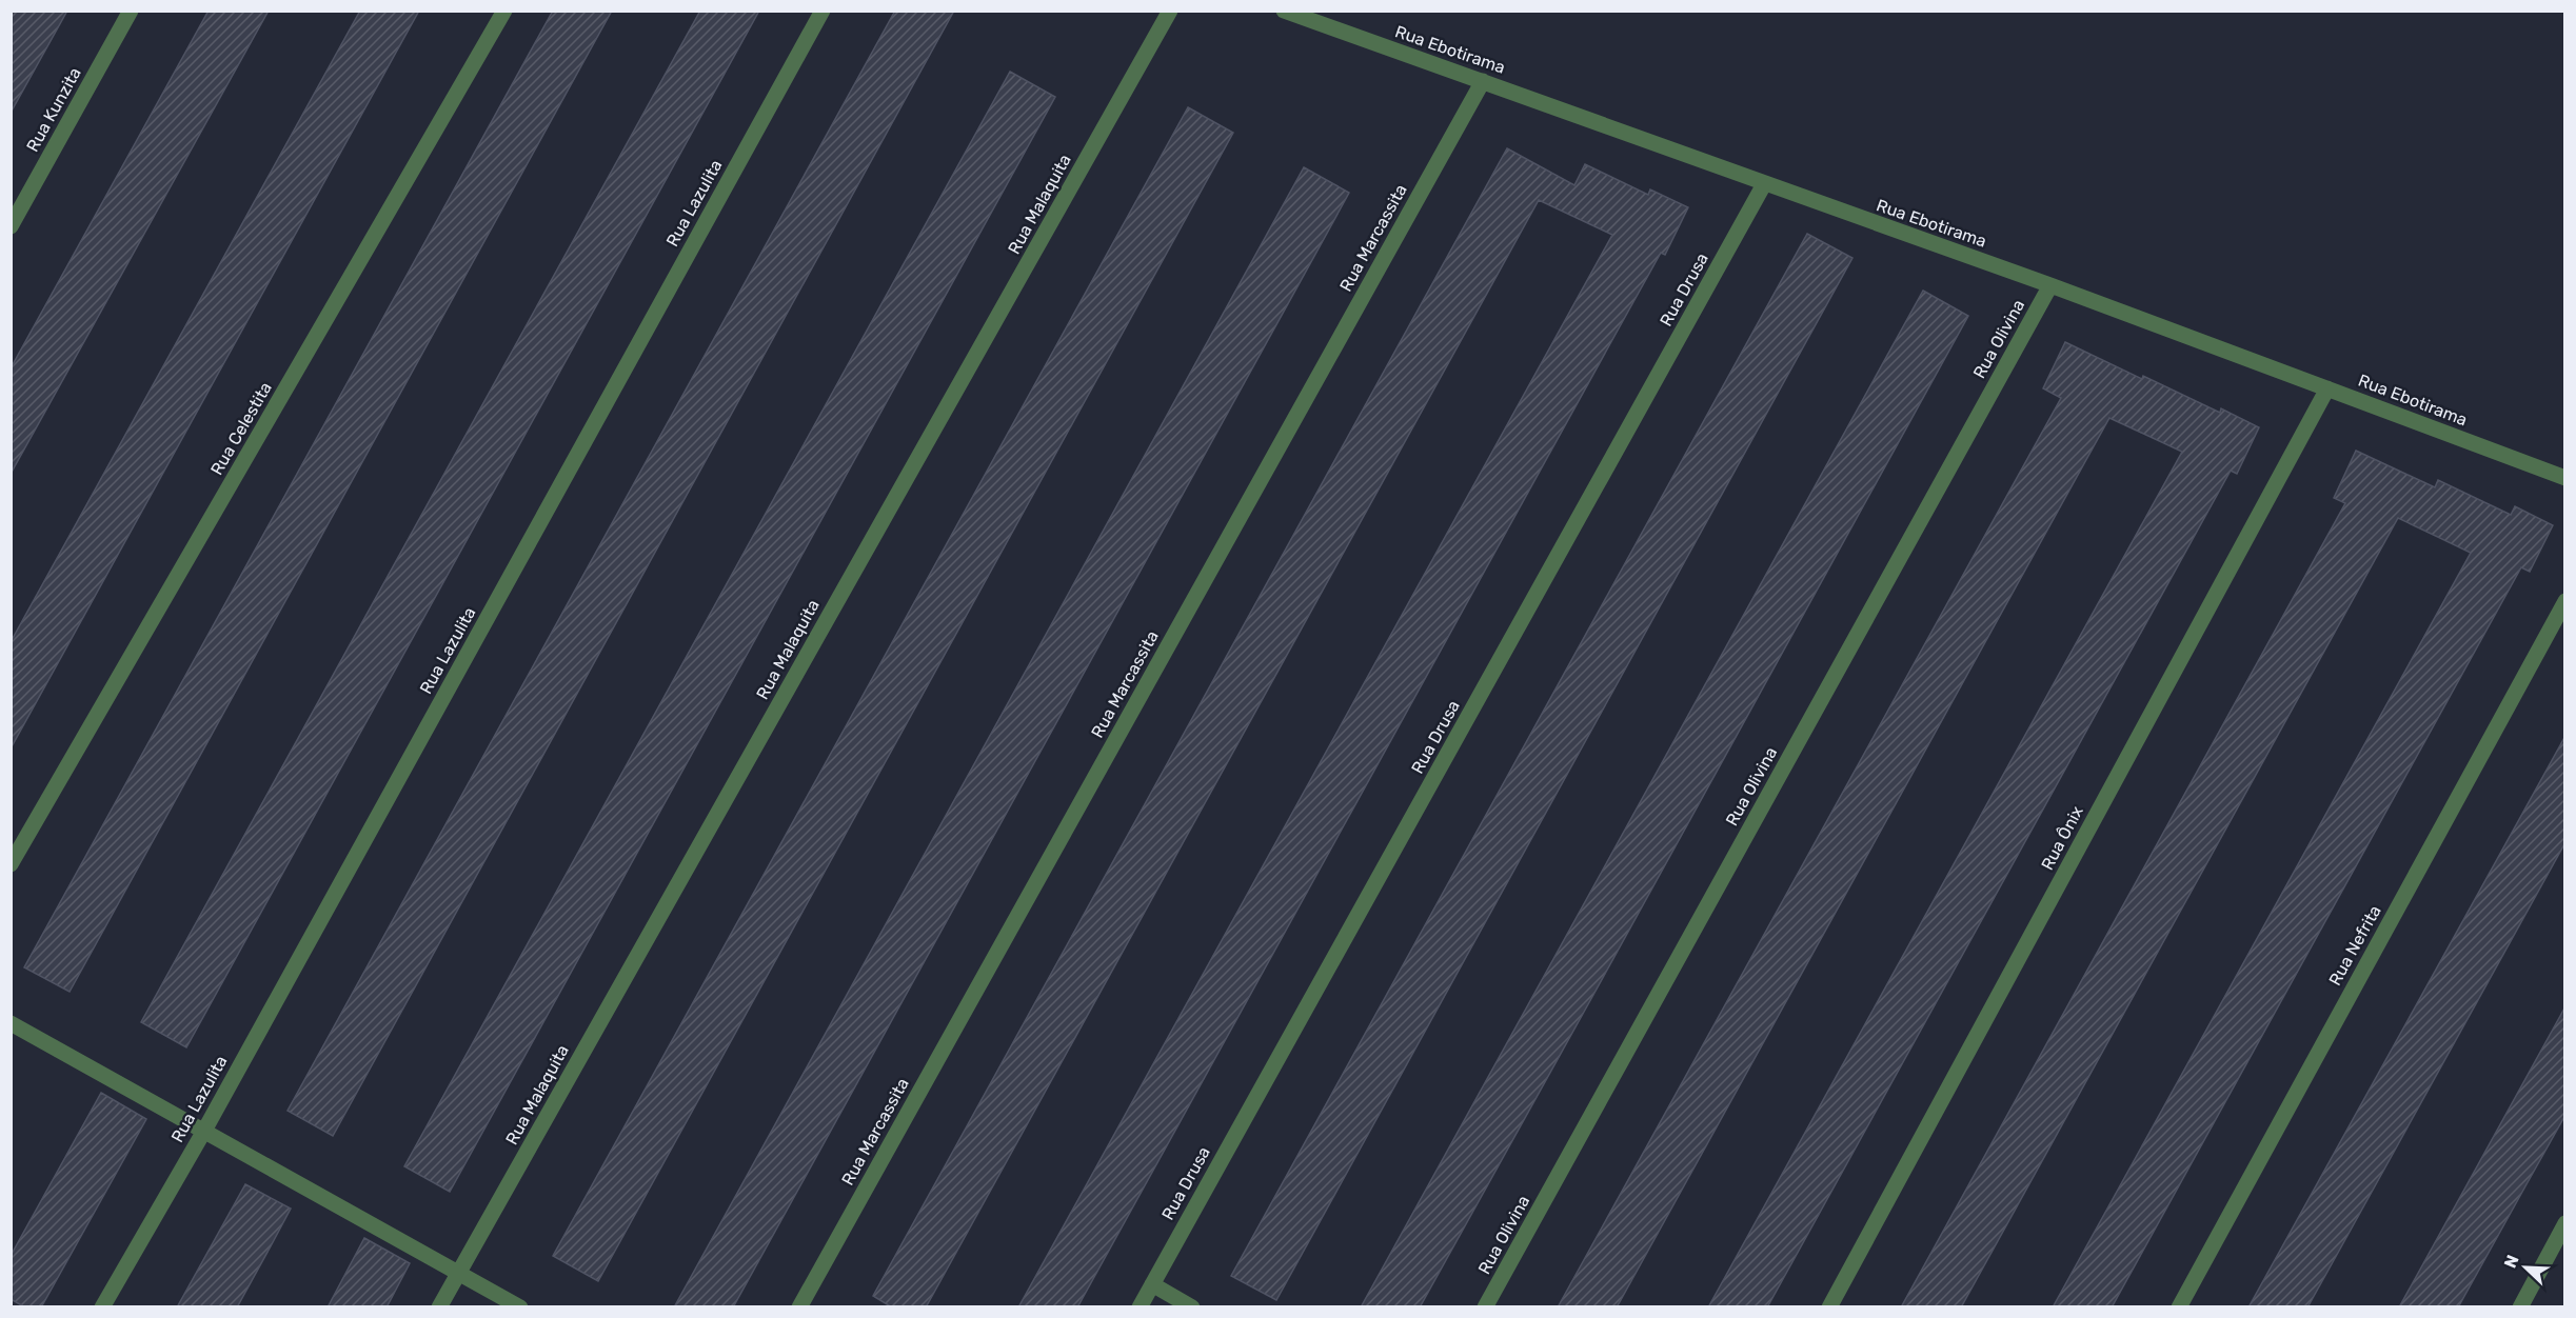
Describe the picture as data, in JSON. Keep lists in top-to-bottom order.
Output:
{
  "streets": {
    "street": [
      "Rua Ebotirama",
      "Rua Kunzita",
      "Rua Lazulita",
      "Rua Malaquita",
      "Rua Marcassita",
      "Rua Drusa",
      "Rua Olivina",
      "Rua Celestita",
      "Rua Ônix",
      "Rua Nefrita"
    ]
  },
  "crossings": [
    ["Rua Ebotirama", "Rua Marcassita"],
    ["Rua Ebotirama", "Rua Drusa"],
    ["Rua Ebotirama", "Rua Olivina"],
    ["Rua Ebotirama", "Rua Ônix"]
  ],
  "north": "top left"
}
